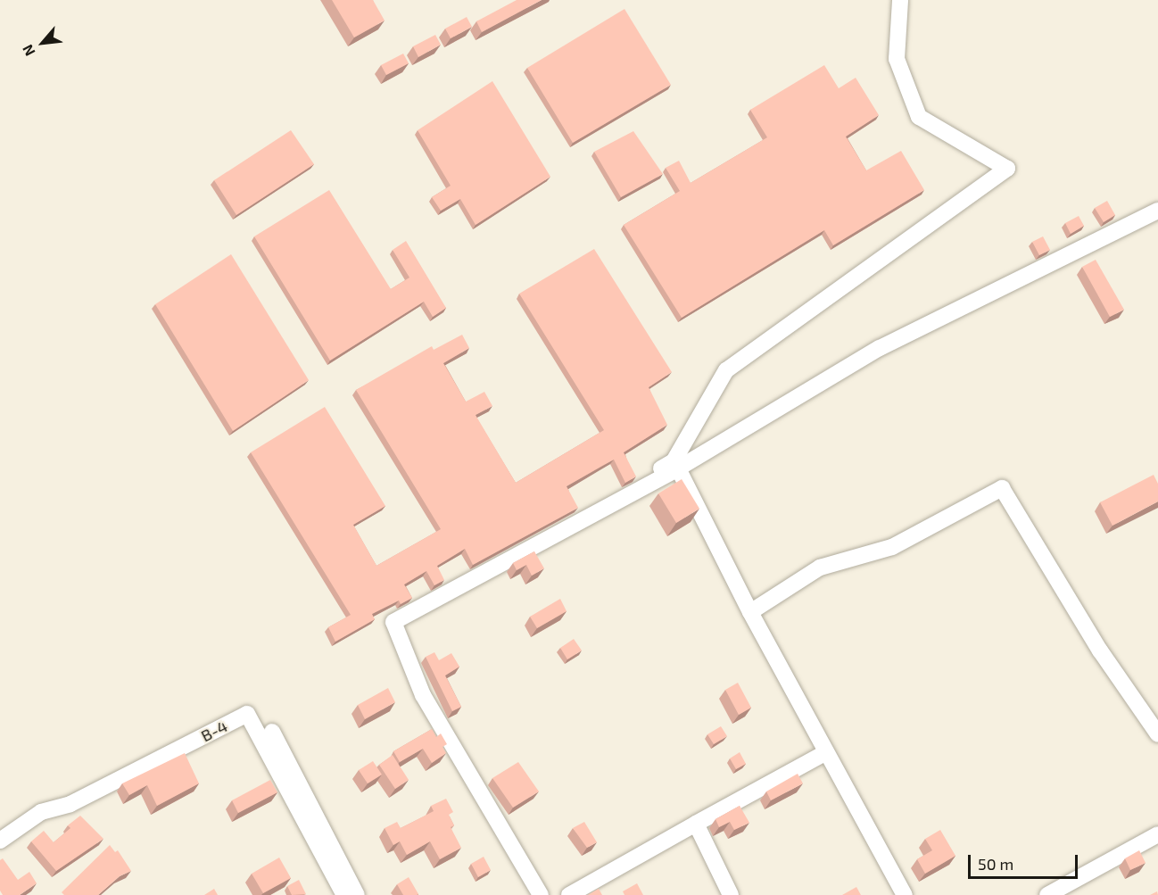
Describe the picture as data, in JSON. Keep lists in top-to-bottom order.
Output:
{
  "streets": {
    "street": ["B-4"]
  },
  "scale_bar": "50 m",
  "north": "bottom left"
}
